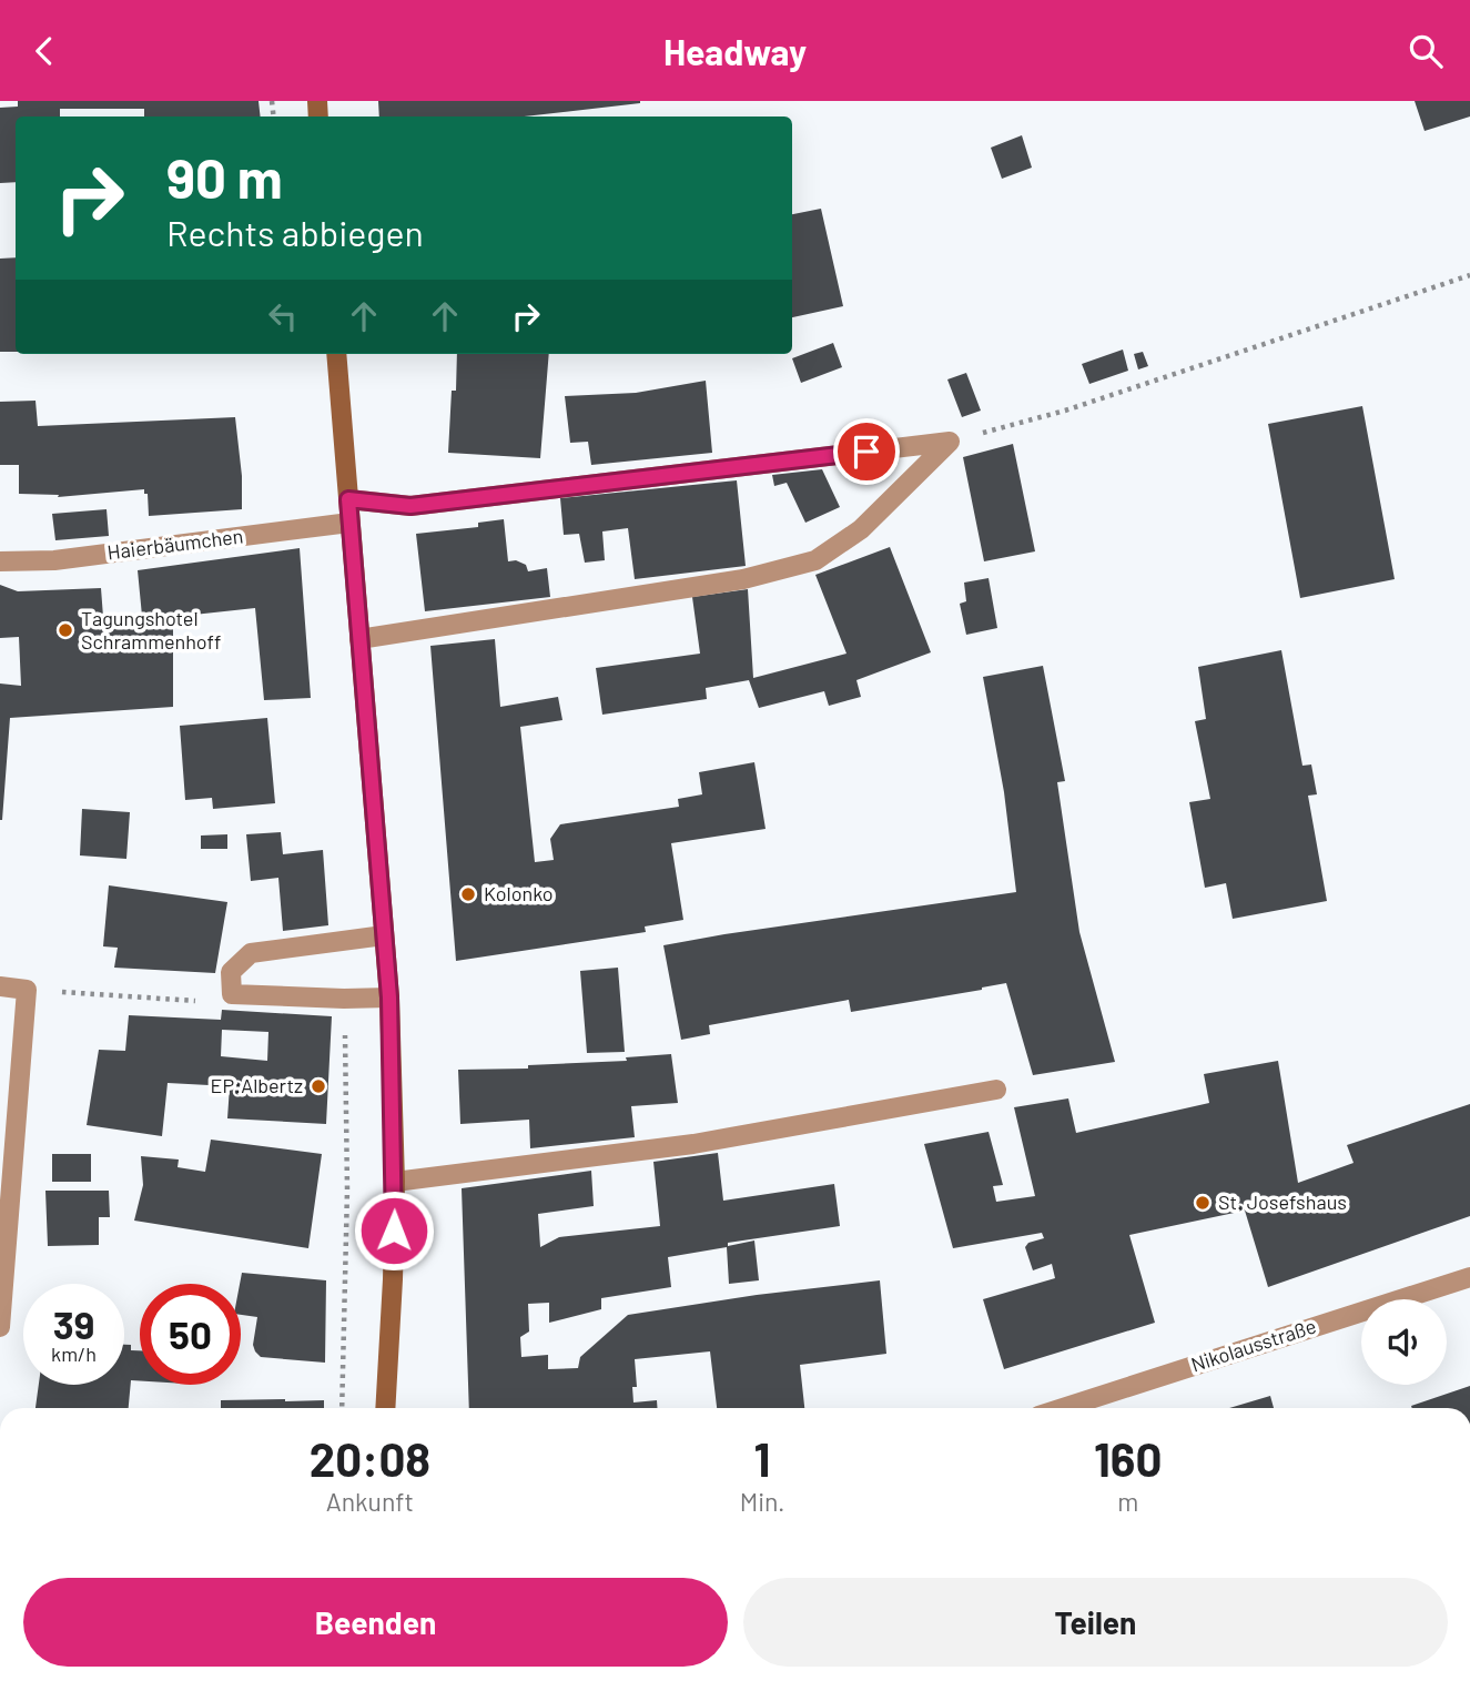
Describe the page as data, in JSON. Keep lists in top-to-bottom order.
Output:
{
  "streets": {
    "street": ["Haierbäumchen", "Nikolausstraße"]
  },
  "places": [
    "Tagungshotel Schrammenhoff",
    "Kolonko",
    "EP:Albertz",
    "St. Josefshaus"
  ],
  "page": {
    "header": "Headway",
    "turn": ["90 m", "Rechts abbiegen"],
    "speed": "39 km/h",
    "limit": "50",
    "eta": [
      "20:08",
      "Ankunft",
      "1",
      "Min.",
      "160",
      "m"
    ],
    "buttons": ["Beenden", "Teilen"]
  }
}
